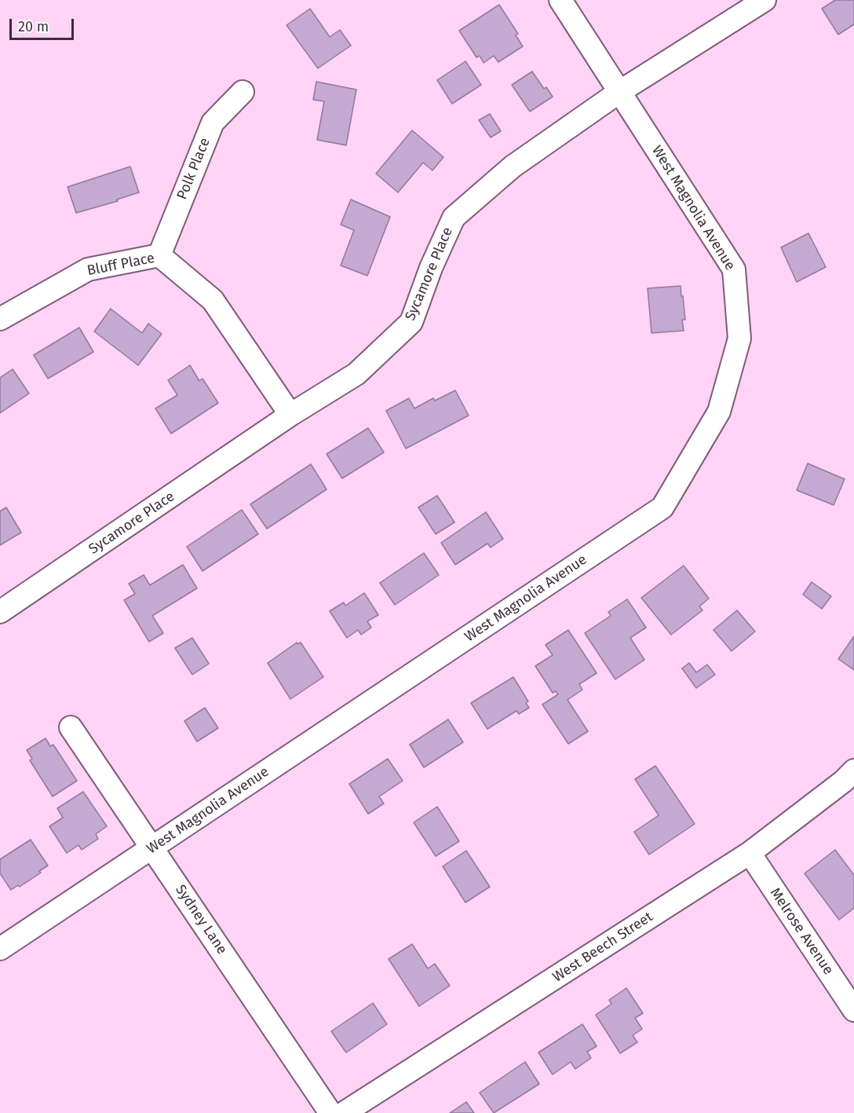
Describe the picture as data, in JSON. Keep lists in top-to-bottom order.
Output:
{
  "streets": {
    "street": [
      "Polk Place",
      "West Magnolia Avenue",
      "Bluff Place",
      "Sycamore Place",
      "Sydney Lane",
      "Melrose Avenue",
      "West Beech Street"
    ]
  },
  "crossings": [
    ["Polk Place", "Bluff Place"],
    ["West Magnolia Avenue", "Sycamore Place"],
    ["West Magnolia Avenue", "Sydney Lane"],
    ["Bluff Place", "Sycamore Place"],
    ["Melrose Avenue", "West Beech Street"]
  ],
  "scale_bar": "20 m"
}
